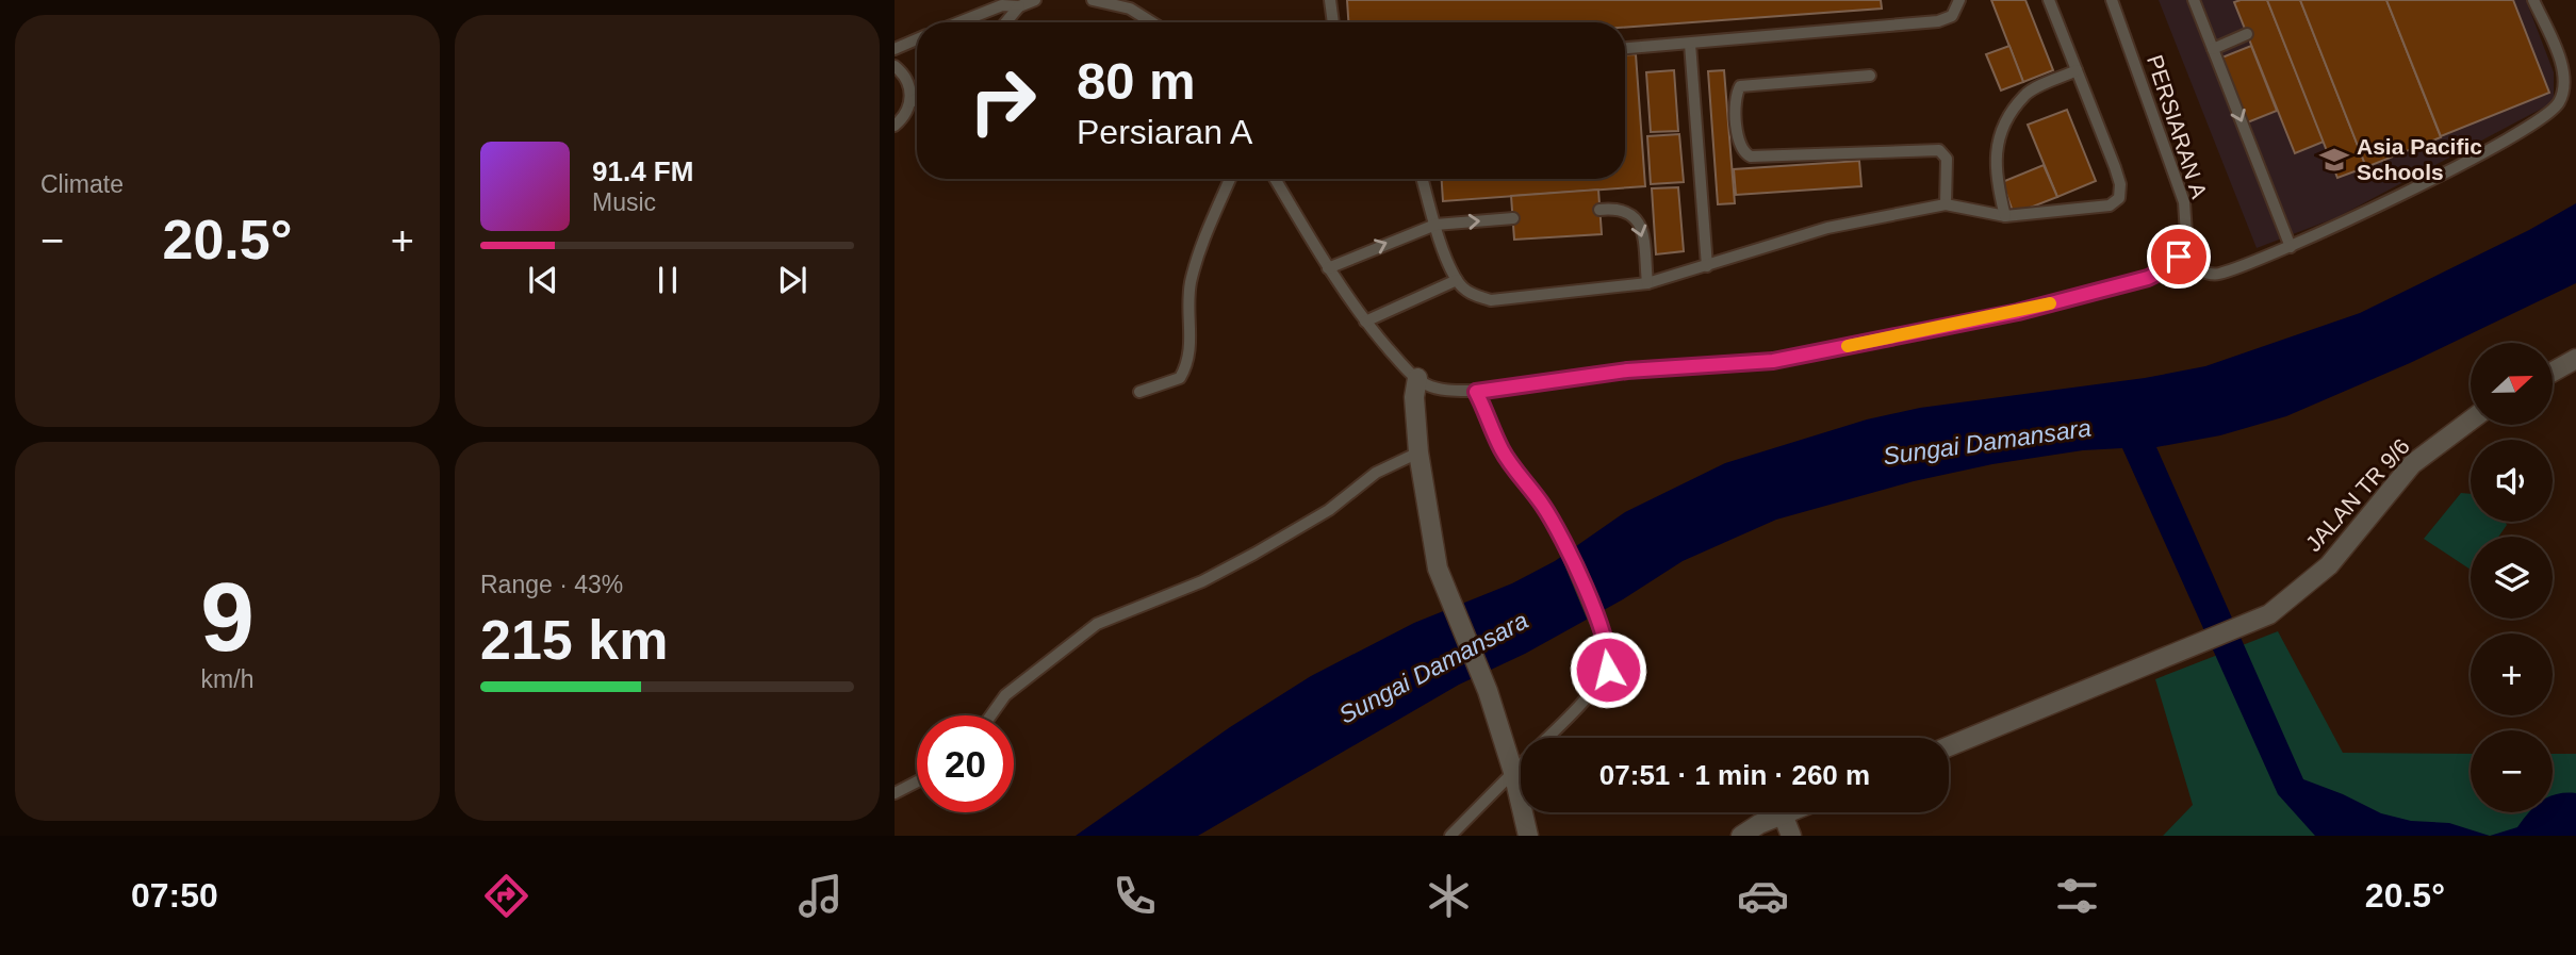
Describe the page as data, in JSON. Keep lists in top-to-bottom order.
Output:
{
  "streets": {
    "street": ["JALAN TR 9/6"],
    "lane": ["PERSIARAN A"]
  },
  "water": ["Sungai Damansara"],
  "places": {
    "school or university": ["Asia Pacific Schools"]
  },
  "north": "right",
  "page": {
    "tile": [
      "Climate",
      ["9", "km/h"],
      ["Range · 43%", "215 km"]
    ],
    "turn": ["80 m", "Persiaran A"],
    "song": ["91.4 FM", "Music"],
    "heat": ["−", "20.5°", "+"],
    "map_buttons": ["+", "−"],
    "limit": "20",
    "trip": "07:51 · 1 min · 260 m",
    "tabs": ["07:50", "20.5°"]
  }
}
